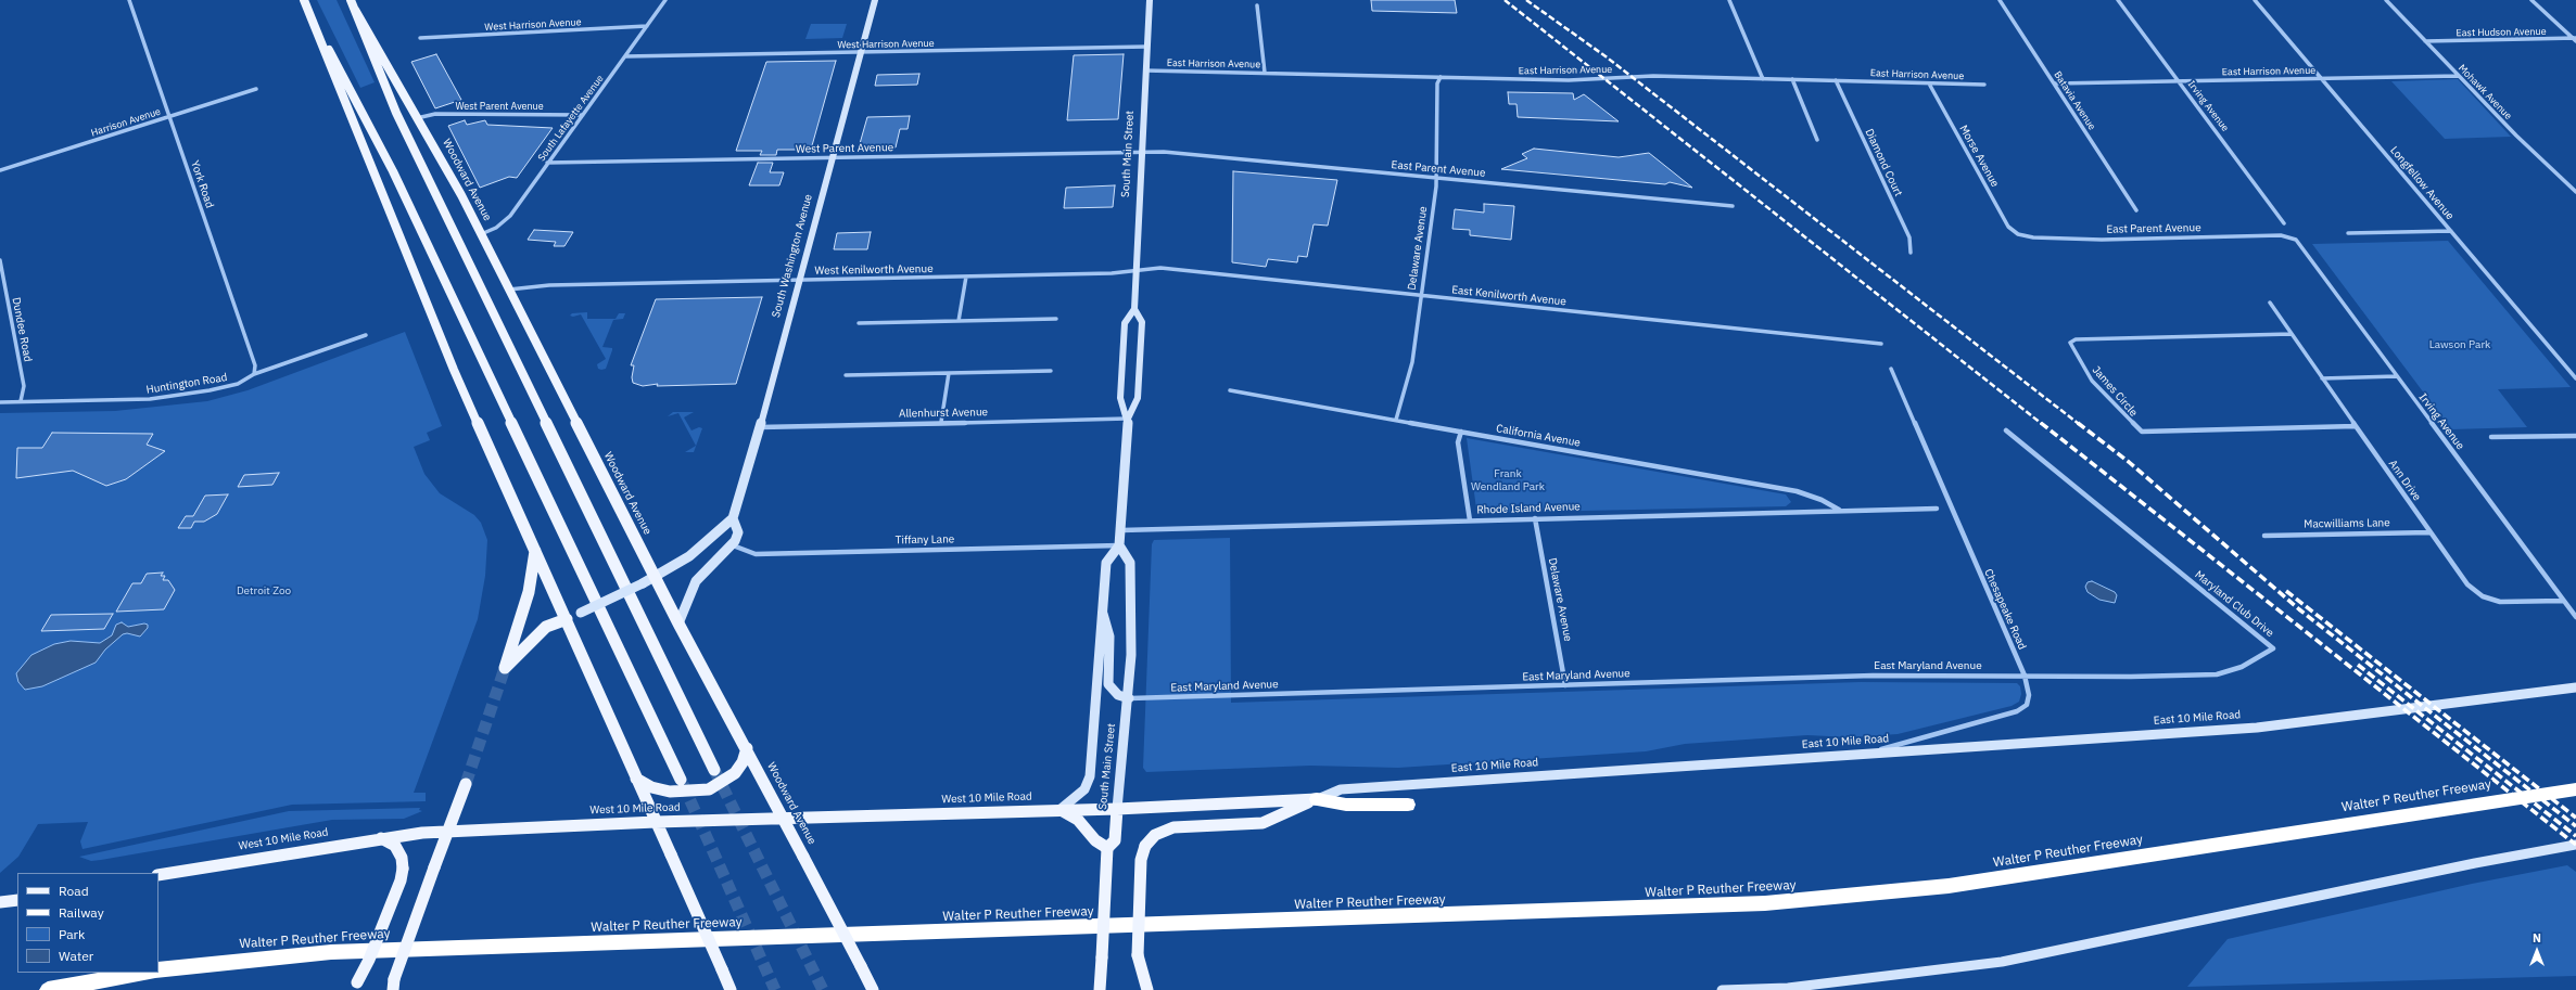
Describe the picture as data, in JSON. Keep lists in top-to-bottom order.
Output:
{
  "streets": {
    "highway": ["Walter P Reuther Freeway"],
    "main road": [
      "South Main Street",
      "Woodward Avenue",
      "South Washington Avenue",
      "East 10 Mile Road",
      "West 10 Mile Road"
    ],
    "street": [
      "West Harrison Avenue",
      "East Hudson Avenue",
      "East Harrison Avenue",
      "Mohawk Avenue",
      "Batavia Avenue",
      "West Parent Avenue",
      "Irving Avenue",
      "South Lafayette Avenue",
      "Harrison Avenue",
      "Morse Avenue",
      "Diamond Court",
      "East Parent Avenue",
      "Longfellow Avenue",
      "York Road",
      "Delaware Avenue",
      "West Kenilworth Avenue",
      "East Kenilworth Avenue",
      "Dundee Road",
      "Huntington Road",
      "James Circle",
      "Allenhurst Avenue",
      "California Avenue",
      "Ann Drive",
      "Rhode Island Avenue",
      "Macwilliams Lane",
      "Tiffany Lane",
      "Maryland Club Drive",
      "Chesapeake Road",
      "East Maryland Avenue"
    ]
  },
  "crossings": [
    ["West Harrison Avenue", "South Lafayette Avenue"],
    ["West Harrison Avenue", "South Main Street"],
    ["West Harrison Avenue", "South Washington Avenue"],
    ["East Hudson Avenue", "Mohawk Avenue"],
    ["East Harrison Avenue", "Mohawk Avenue"],
    ["East Harrison Avenue", "Batavia Avenue"],
    ["East Harrison Avenue", "Irving Avenue"],
    ["East Harrison Avenue", "South Main Street"],
    ["East Harrison Avenue", "Morse Avenue"],
    ["East Harrison Avenue", "Diamond Court"],
    ["East Harrison Avenue", "Longfellow Avenue"],
    ["East Harrison Avenue", "Delaware Avenue"],
    ["West Parent Avenue", "South Lafayette Avenue"],
    ["West Parent Avenue", "South Main Street"],
    ["West Parent Avenue", "East Parent Avenue"],
    ["West Parent Avenue", "Woodward Avenue"],
    ["West Parent Avenue", "South Washington Avenue"],
    ["Irving Avenue", "East Parent Avenue"],
    ["Irving Avenue", "Ann Drive"],
    ["South Lafayette Avenue", "Woodward Avenue"],
    ["Harrison Avenue", "York Road"],
    ["South Main Street", "East Parent Avenue"],
    ["South Main Street", "West Kenilworth Avenue"],
    ["South Main Street", "East Kenilworth Avenue"],
    ["South Main Street", "Allenhurst Avenue"],
    ["South Main Street", "Rhode Island Avenue"],
    ["South Main Street", "Tiffany Lane"],
    ["South Main Street", "East Maryland Avenue"],
    ["South Main Street", "East 10 Mile Road"],
    ["South Main Street", "West 10 Mile Road"],
    ["Morse Avenue", "East Parent Avenue"],
    ["East Parent Avenue", "Delaware Avenue"],
    ["Woodward Avenue", "West Kenilworth Avenue"],
    ["Woodward Avenue", "West 10 Mile Road"],
    ["York Road", "Huntington Road"],
    ["Delaware Avenue", "East Kenilworth Avenue"],
    ["Delaware Avenue", "California Avenue"],
    ["Delaware Avenue", "Rhode Island Avenue"],
    ["Delaware Avenue", "East Maryland Avenue"],
    ["South Washington Avenue", "West Kenilworth Avenue"],
    ["South Washington Avenue", "Allenhurst Avenue"],
    ["South Washington Avenue", "Tiffany Lane"],
    ["West Kenilworth Avenue", "East Kenilworth Avenue"],
    ["Dundee Road", "Huntington Road"],
    ["James Circle", "Ann Drive"],
    ["California Avenue", "Rhode Island Avenue"],
    ["Ann Drive", "Macwilliams Lane"],
    ["Maryland Club Drive", "Chesapeake Road"],
    ["Maryland Club Drive", "East Maryland Avenue"],
    ["Chesapeake Road", "East Maryland Avenue"],
    ["Chesapeake Road", "East 10 Mile Road"],
    ["East 10 Mile Road", "West 10 Mile Road"]
  ],
  "parks": ["Lawson Park", "Frank Wendland Park", "Detroit Zoo"],
  "legend": [
    "Road",
    "Railway",
    "Park",
    "Water"
  ],
  "north": "top"
}
